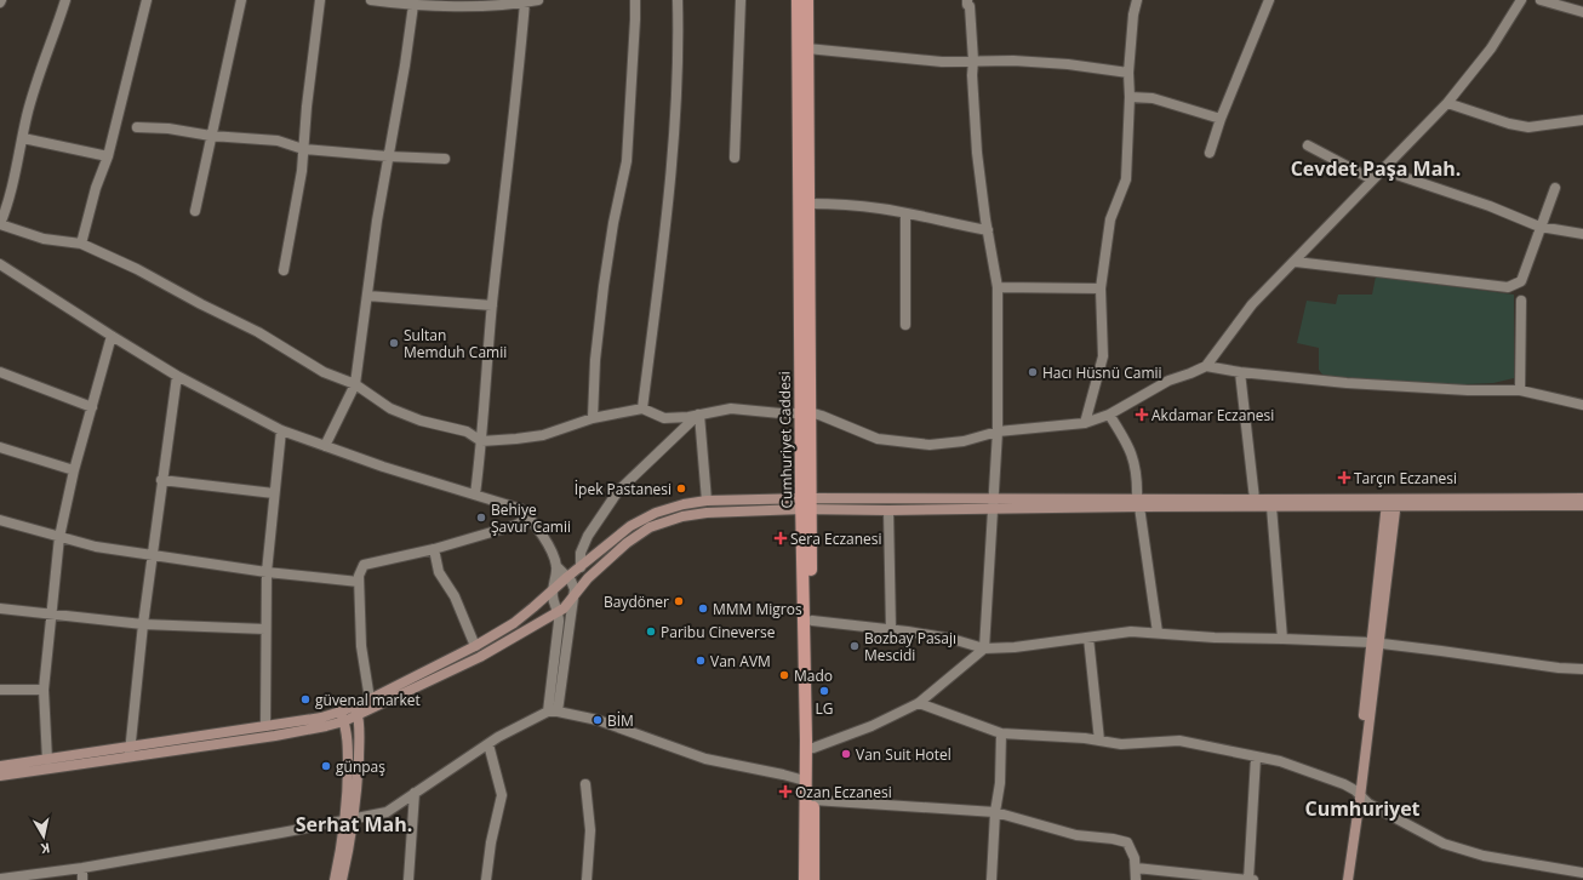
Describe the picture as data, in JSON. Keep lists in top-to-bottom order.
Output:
{
  "streets": {
    "main road": ["Cumhuriyet Caddesi"]
  },
  "districts": ["Cevdet Paşa Mah.", "Cumhuriyet", "Serhat Mah."],
  "places": {
    "other": [
      "Sultan Memduh Camii",
      "Hacı Hüsnü Camii",
      "İpek Pastanesi",
      "Behiye Şavur Camii",
      "Baydöner",
      "MMM Migros",
      "Paribu Cineverse",
      "Bozbay Pasajı Mescidi",
      "Van AVM",
      "Mado",
      "LG",
      "güvenal market",
      "BİM",
      "Van Suit Hotel",
      "günpaş"
    ],
    "health": [
      "Akdamar Eczanesi",
      "Tarçın Eczanesi",
      "Sera Eczanesi",
      "Ozan Eczanesi"
    ]
  },
  "north": "bottom"
}
